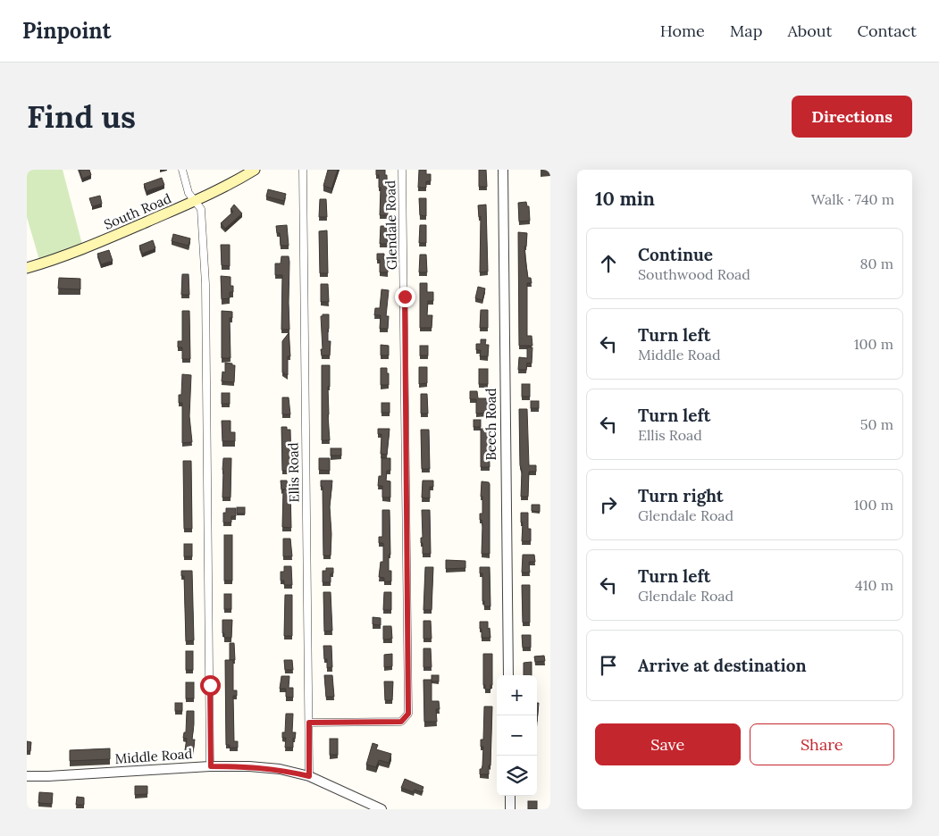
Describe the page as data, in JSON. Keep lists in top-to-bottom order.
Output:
{
  "streets": {
    "main road": ["South Road"],
    "street": [
      "Glendale Road",
      "Beech Road",
      "Ellis Road",
      "Middle Road"
    ]
  },
  "crossings": [
    ["Glendale Road", "Ellis Road"],
    ["Ellis Road", "Middle Road"]
  ],
  "page": {
    "header": "Pinpoint",
    "nav": [
      "Home",
      "Map",
      "About",
      "Contact"
    ],
    "buttons": [
      "Directions",
      ["Save", "Share"]
    ],
    "title": "Find us",
    "heading": ["10 min", "Walk · 740 m"],
    "list": [
      ["Continue", "Southwood Road", "80 m"],
      ["Turn left", "Middle Road", "100 m"],
      ["Turn left", "Ellis Road", "50 m"],
      ["Turn right", "Glendale Road", "100 m"],
      ["Turn left", "Glendale Road", "410 m"],
      "Arrive at destination"
    ],
    "map_buttons": ["+", "−"]
  }
}
